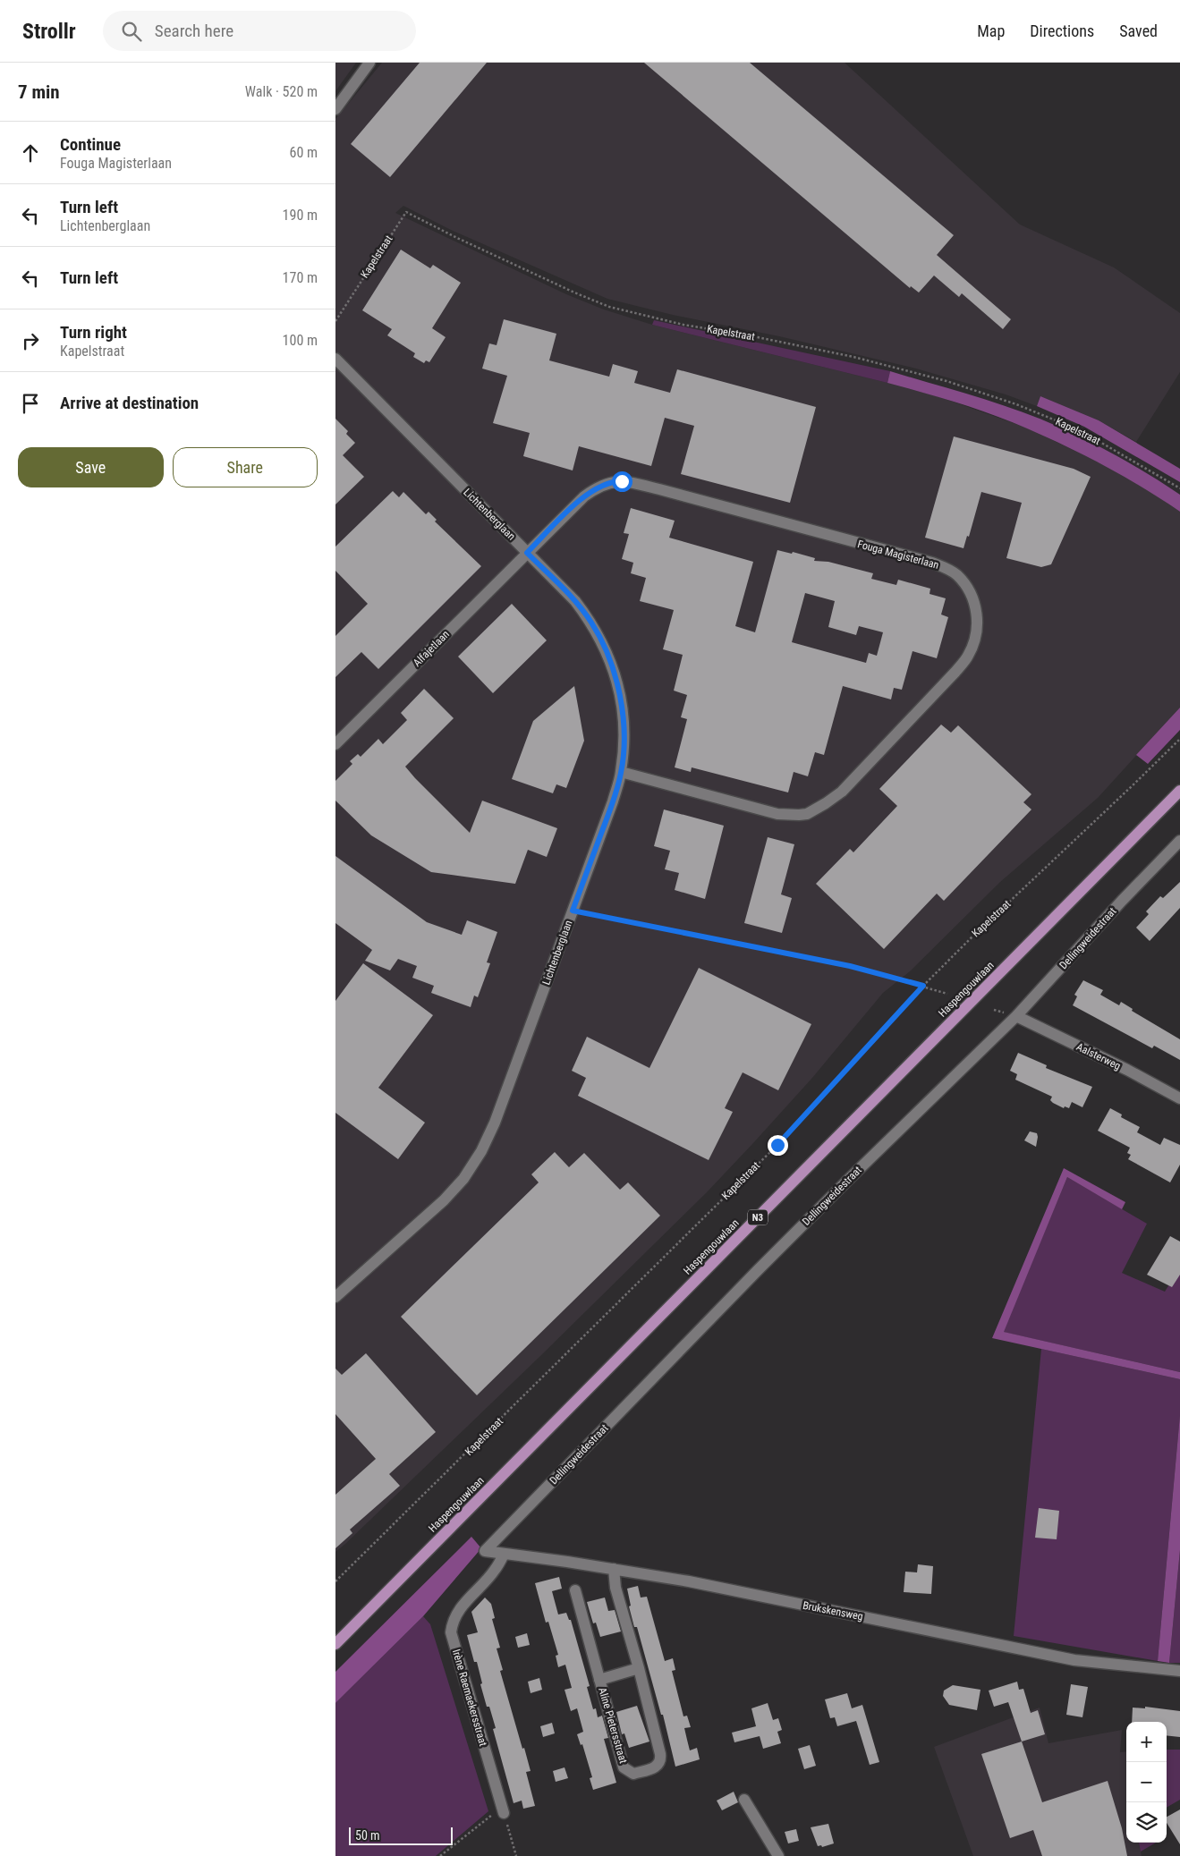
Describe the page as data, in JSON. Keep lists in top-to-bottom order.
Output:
{
  "streets": {
    "main road": ["Haspengouwlaan", "N3"],
    "street": [
      "Lichtenberglaan",
      "Fouga Magisterlaan",
      "Alfajetlaan",
      "Dellingweidestraat",
      "Aalsterweg",
      "Brukskensweg",
      "Irène Raemaekersstraat",
      "Aline Pietersstraat"
    ],
    "path": ["Kapelstraat"]
  },
  "crossings": [
    ["Lichtenberglaan", "Fouga Magisterlaan"],
    ["Lichtenberglaan", "Alfajetlaan"],
    ["Fouga Magisterlaan", "Alfajetlaan"],
    ["Dellingweidestraat", "Aalsterweg"],
    ["Dellingweidestraat", "Brukskensweg"],
    ["Brukskensweg", "Irène Raemaekersstraat"],
    ["Brukskensweg", "Aline Pietersstraat"]
  ],
  "scale_bar": "50 m",
  "page": {
    "header": "Strollr",
    "search": "Search here",
    "nav": ["Map", "Directions", "Saved"],
    "heading": ["7 min", "Walk · 520 m"],
    "list": [
      ["Continue", "Fouga Magisterlaan", "60 m"],
      ["Turn left", "Lichtenberglaan", "190 m"],
      ["Turn left", "170 m"],
      ["Turn right", "Kapelstraat", "100 m"],
      "Arrive at destination"
    ],
    "buttons": ["Save", "Share"],
    "map_buttons": ["+", "−"],
    "scale": "50 m"
  }
}
